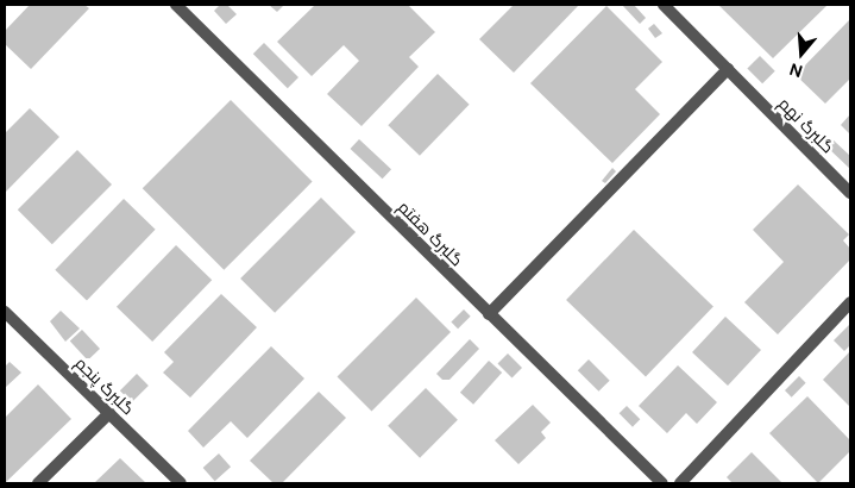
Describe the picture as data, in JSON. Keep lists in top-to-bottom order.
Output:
{
  "streets": {
    "street": ["گلبرگ نهم", "گلبرگ هفتم", "گلبرگ پنجم"]
  },
  "north": "bottom"
}
